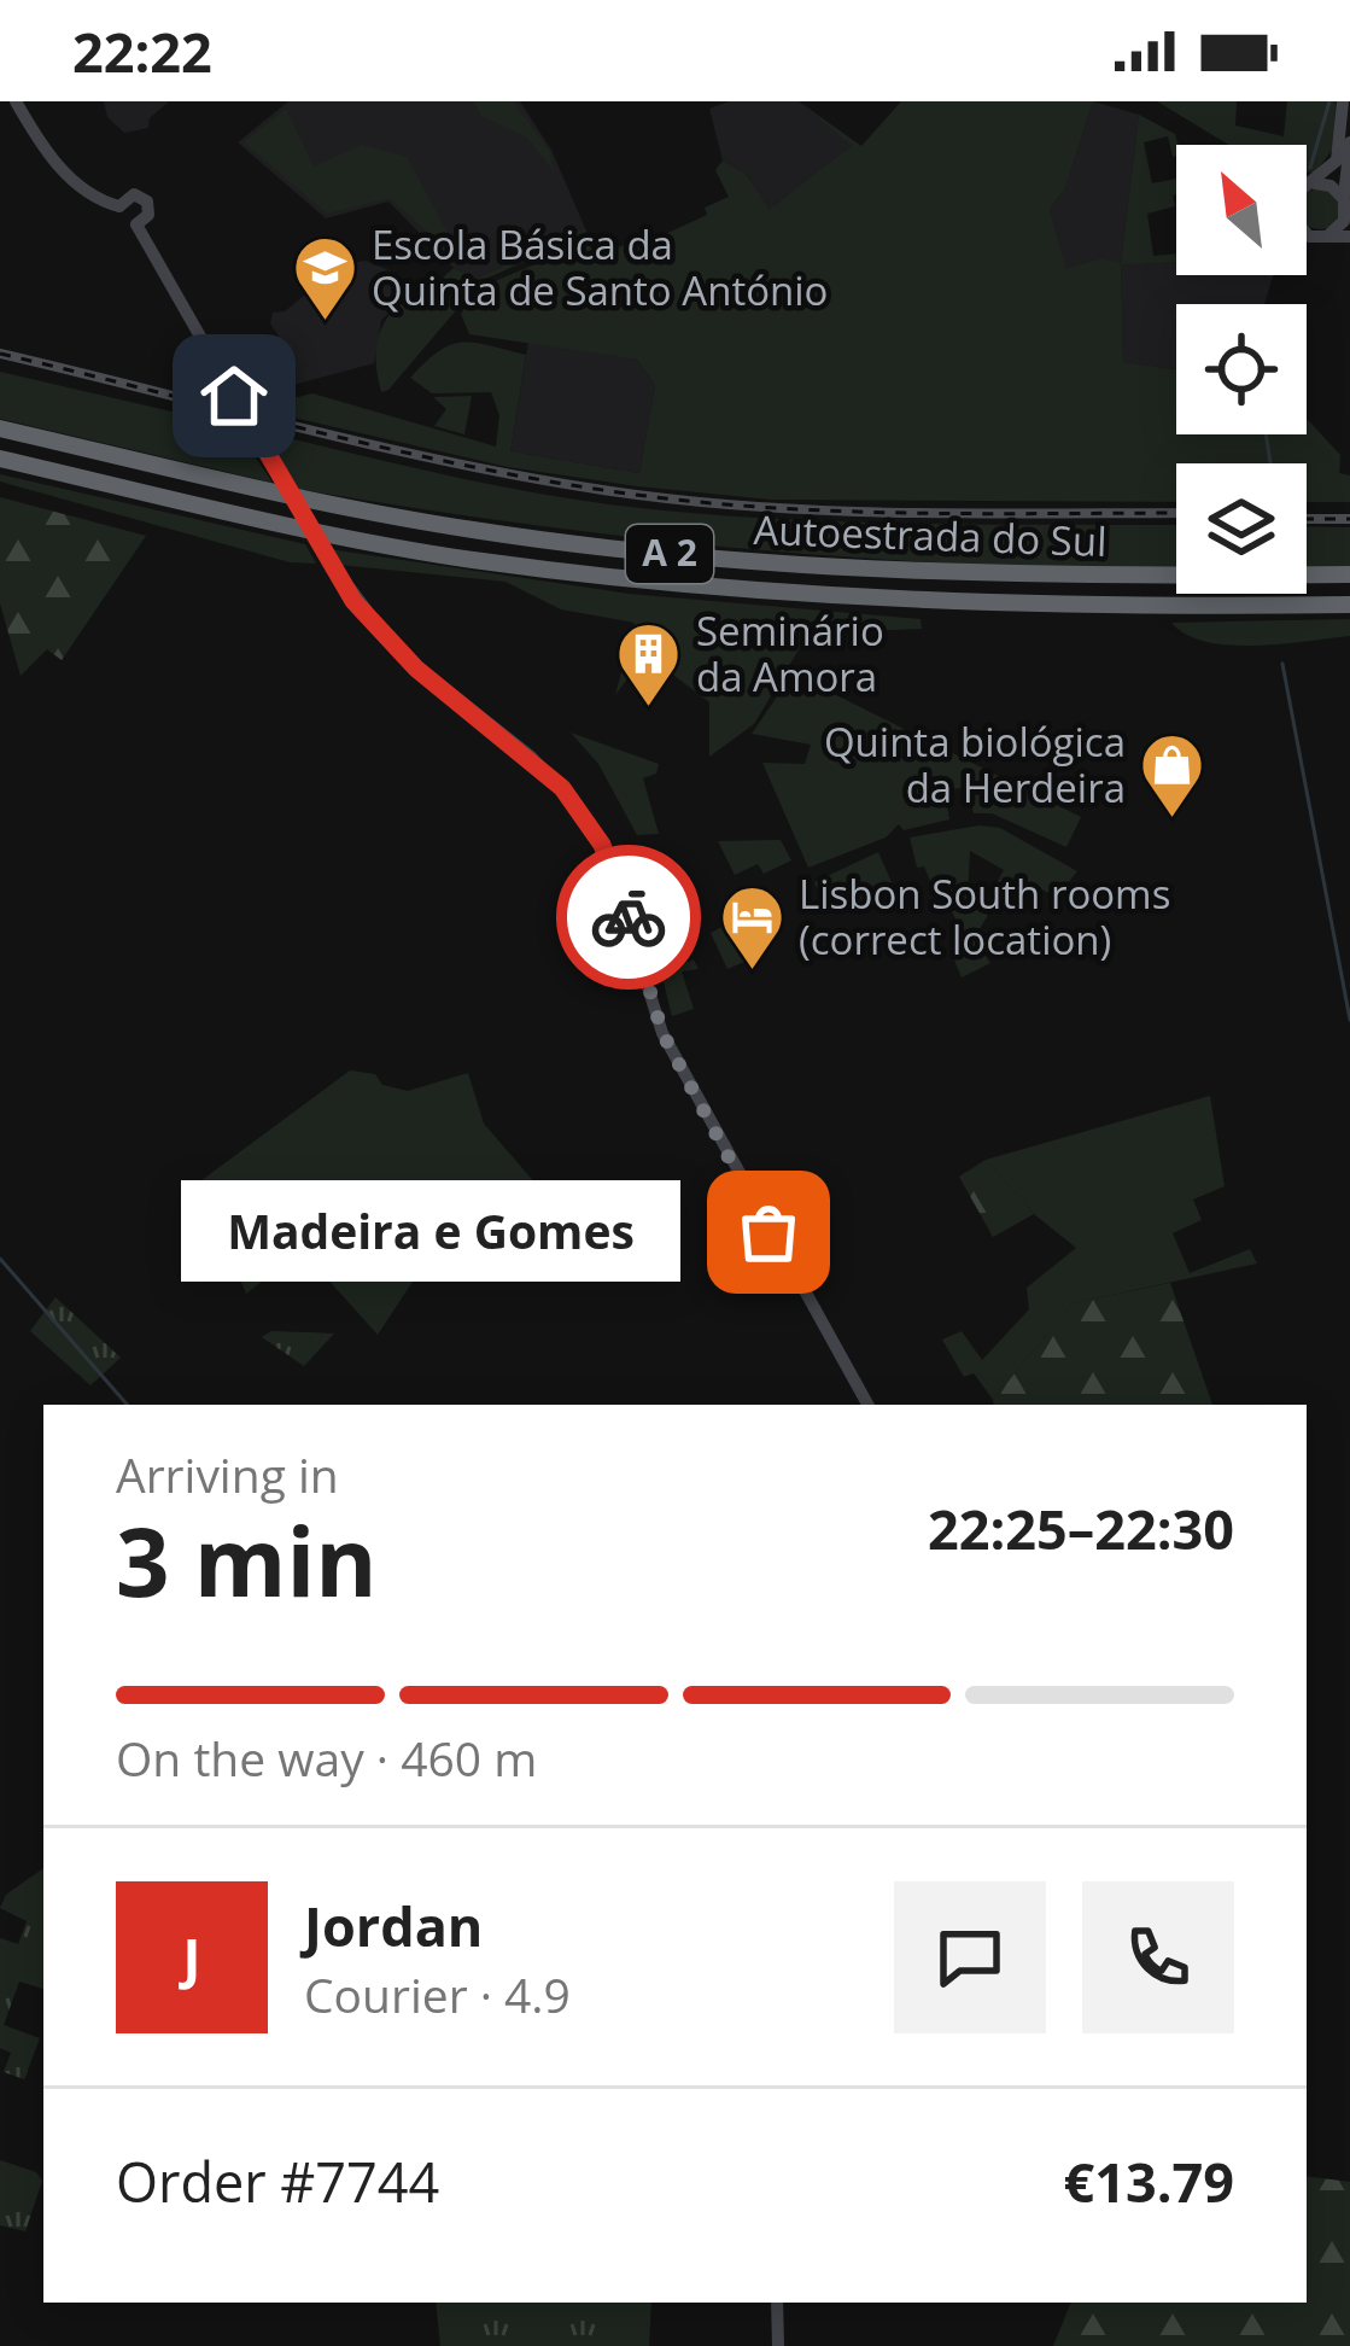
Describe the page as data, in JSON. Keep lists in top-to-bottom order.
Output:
{
  "streets": {
    "highway": ["Autoestrada do Sul", "A 2"]
  },
  "places": {
    "school or university": ["Escola Básica da Quinta de Santo António"],
    "building": ["Seminário da Amora"],
    "shop": ["Quinta biológica da Herdeira"],
    "hotel": ["Lisbon South rooms (correct location)"],
    "other": ["Madeira e Gomes"]
  },
  "north": "top left",
  "page": {
    "status": "22:22",
    "bubble": "Madeira e Gomes",
    "heading": ["3 min", "Arriving in", "22:25–22:30"],
    "panel": [
      "Jordan",
      "Courier · 4.9",
      "Order #7744",
      "€13.79"
    ],
    "bar": "On the way · 460 m",
    "round": "J"
  }
}
